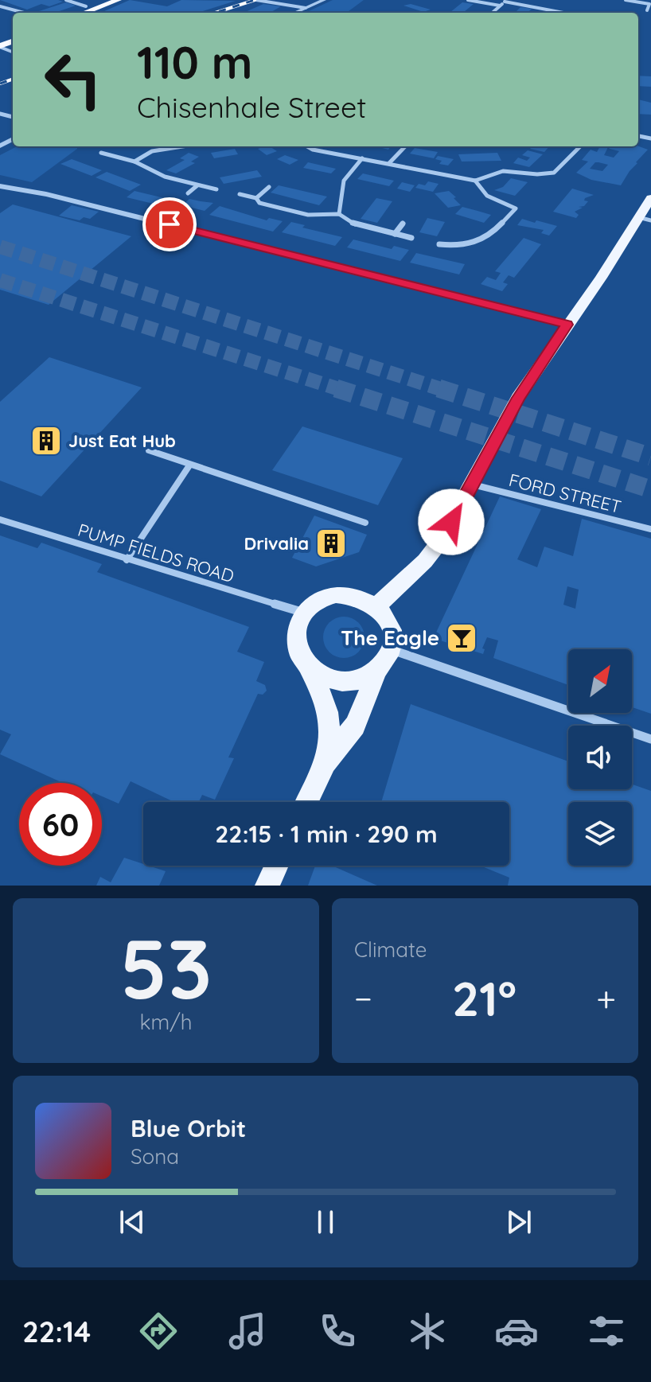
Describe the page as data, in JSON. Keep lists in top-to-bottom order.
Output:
{
  "streets": {
    "street": ["FORD STREET", "PUMP FIELDS ROAD"]
  },
  "places": {
    "building": ["Just Eat Hub", "Drivalia"],
    "bar": ["The Eagle"]
  },
  "north": "top right",
  "page": {
    "turn": ["110 m", "Chisenhale Street"],
    "limit": "60",
    "trip": "22:15 · 1 min · 290 m",
    "tile": [
      ["53", "km/h"],
      "Climate"
    ],
    "heat": ["−", "21°", "+"],
    "song": ["Blue Orbit", "Sona"],
    "tabs": "22:14"
  }
}
